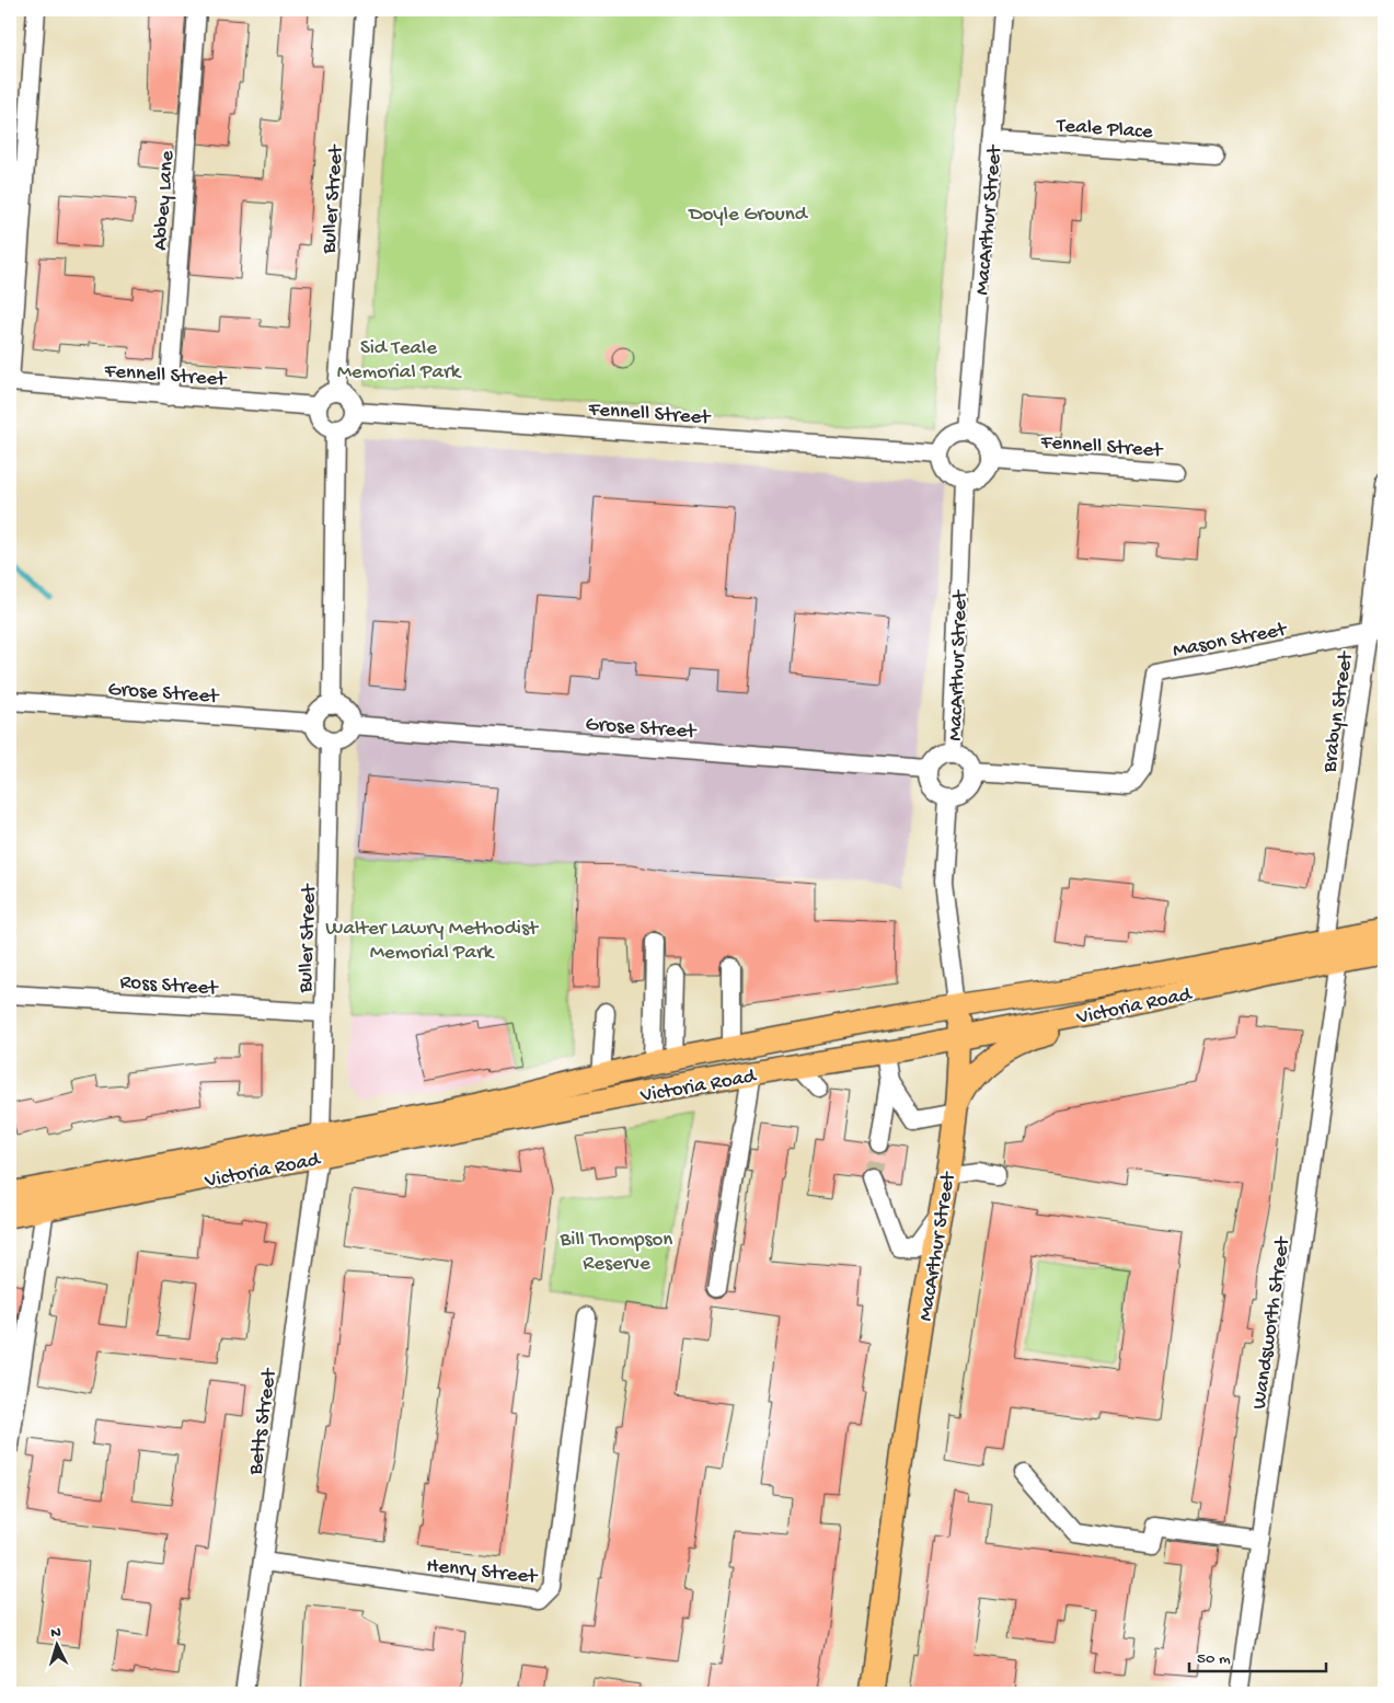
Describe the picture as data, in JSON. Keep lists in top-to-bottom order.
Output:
{
  "streets": {
    "main road": ["MacArthur Street", "Victoria Road"],
    "street": [
      "Teale Place",
      "Buller Street",
      "Abbey Lane",
      "Fennell Street",
      "Mason Street",
      "Grose Street",
      "Brabyn Street",
      "Ross Street",
      "Wandsworth Street",
      "Betts Street",
      "Henry Street"
    ]
  },
  "crossings": [
    ["Teale Place", "MacArthur Street"],
    ["Buller Street", "Fennell Street"],
    ["Buller Street", "Grose Street"],
    ["Buller Street", "Ross Street"],
    ["Buller Street", "Victoria Road"],
    ["Buller Street", "Betts Street"],
    ["Abbey Lane", "Fennell Street"],
    ["MacArthur Street", "Fennell Street"],
    ["MacArthur Street", "Mason Street"],
    ["MacArthur Street", "Grose Street"],
    ["MacArthur Street", "Victoria Road"],
    ["Mason Street", "Grose Street"],
    ["Mason Street", "Brabyn Street"],
    ["Brabyn Street", "Victoria Road"],
    ["Brabyn Street", "Wandsworth Street"],
    ["Victoria Road", "Wandsworth Street"],
    ["Victoria Road", "Betts Street"],
    ["Betts Street", "Henry Street"]
  ],
  "parks": [
    "Doyle Ground",
    "Sid Teale Memorial Park",
    "Walter Lawry Methodist Memorial Park",
    "Bill Thompson Reserve"
  ],
  "scale_bar": "50 m",
  "north": "top"
}
